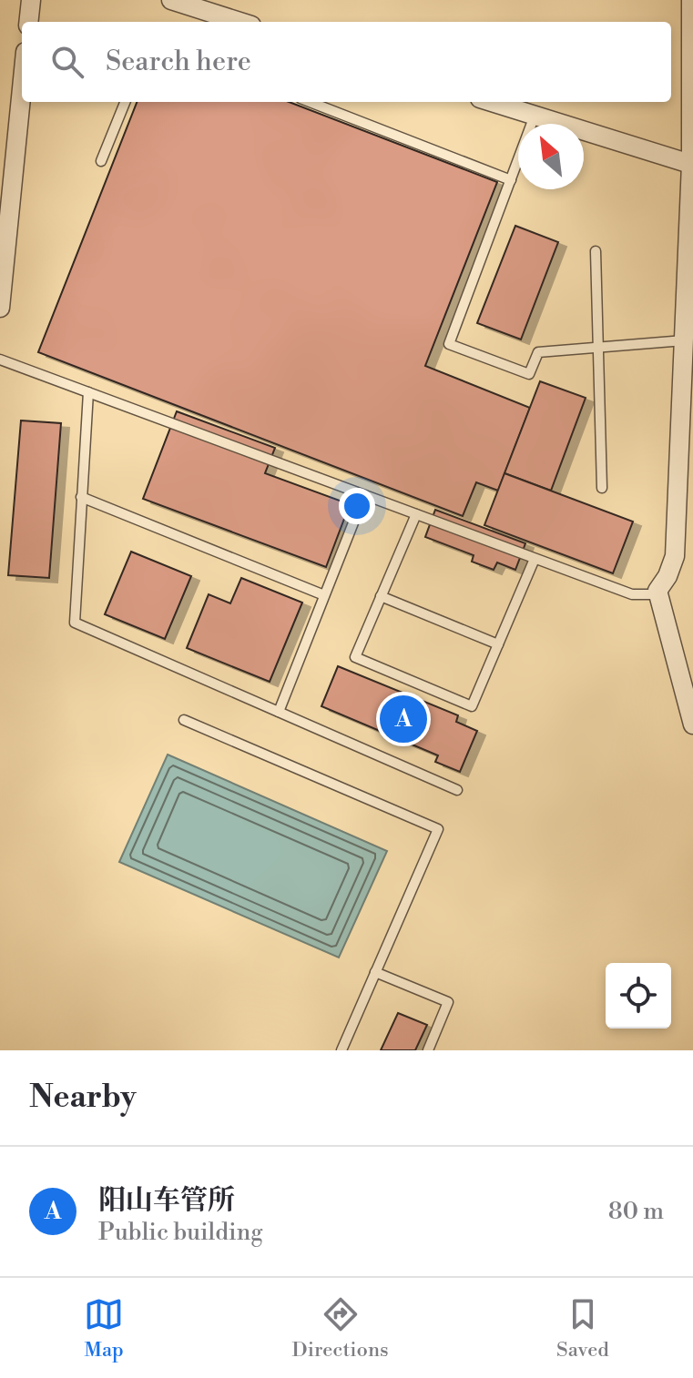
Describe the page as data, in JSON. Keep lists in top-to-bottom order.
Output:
{
  "north": "top left",
  "page": {
    "search": "Search here",
    "pins": "A",
    "heading": "Nearby",
    "list": [
      {
        "mark": "A",
        "name": "阳山车管所",
        "note": "Public building",
        "value": "80 m"
      }
    ],
    "nav": ["Map", "Directions", "Saved"]
  }
}
